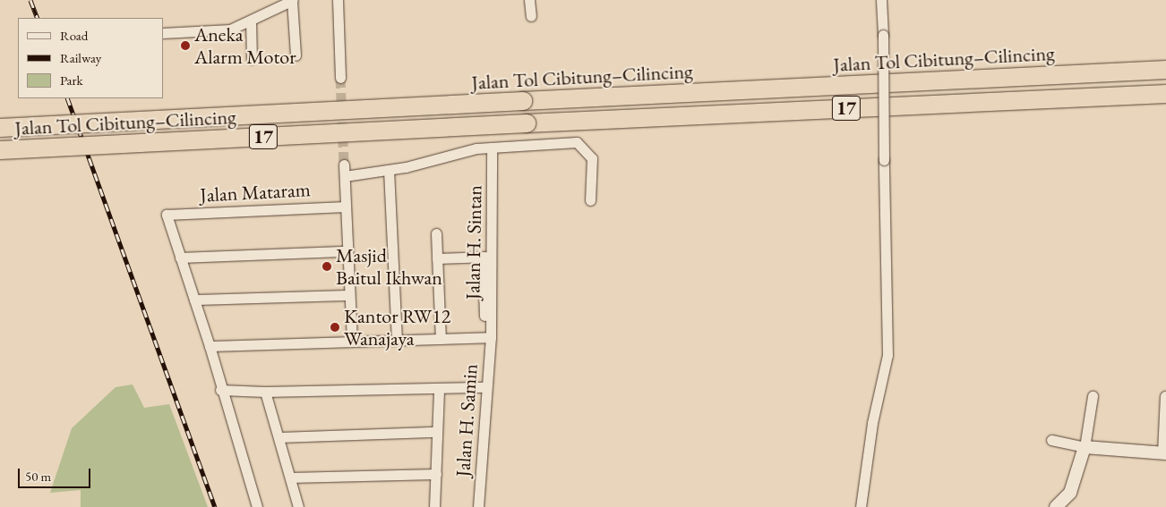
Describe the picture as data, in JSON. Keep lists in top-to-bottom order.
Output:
{
  "streets": {
    "highway": ["Jalan Tol Cibitung–Cilincing", "17"],
    "street": ["Jalan Mataram", "Jalan H. Sintan", "Jalan H. Samin"]
  },
  "crossings": [
    ["Jalan H. Sintan", "Jalan H. Samin"]
  ],
  "places": ["Aneka Alarm Motor", "Masjid Baitul Ikhwan", "Kantor RW12 Wanajaya"],
  "legend": ["Road", "Railway", "Park"],
  "scale_bar": "50 m"
}
